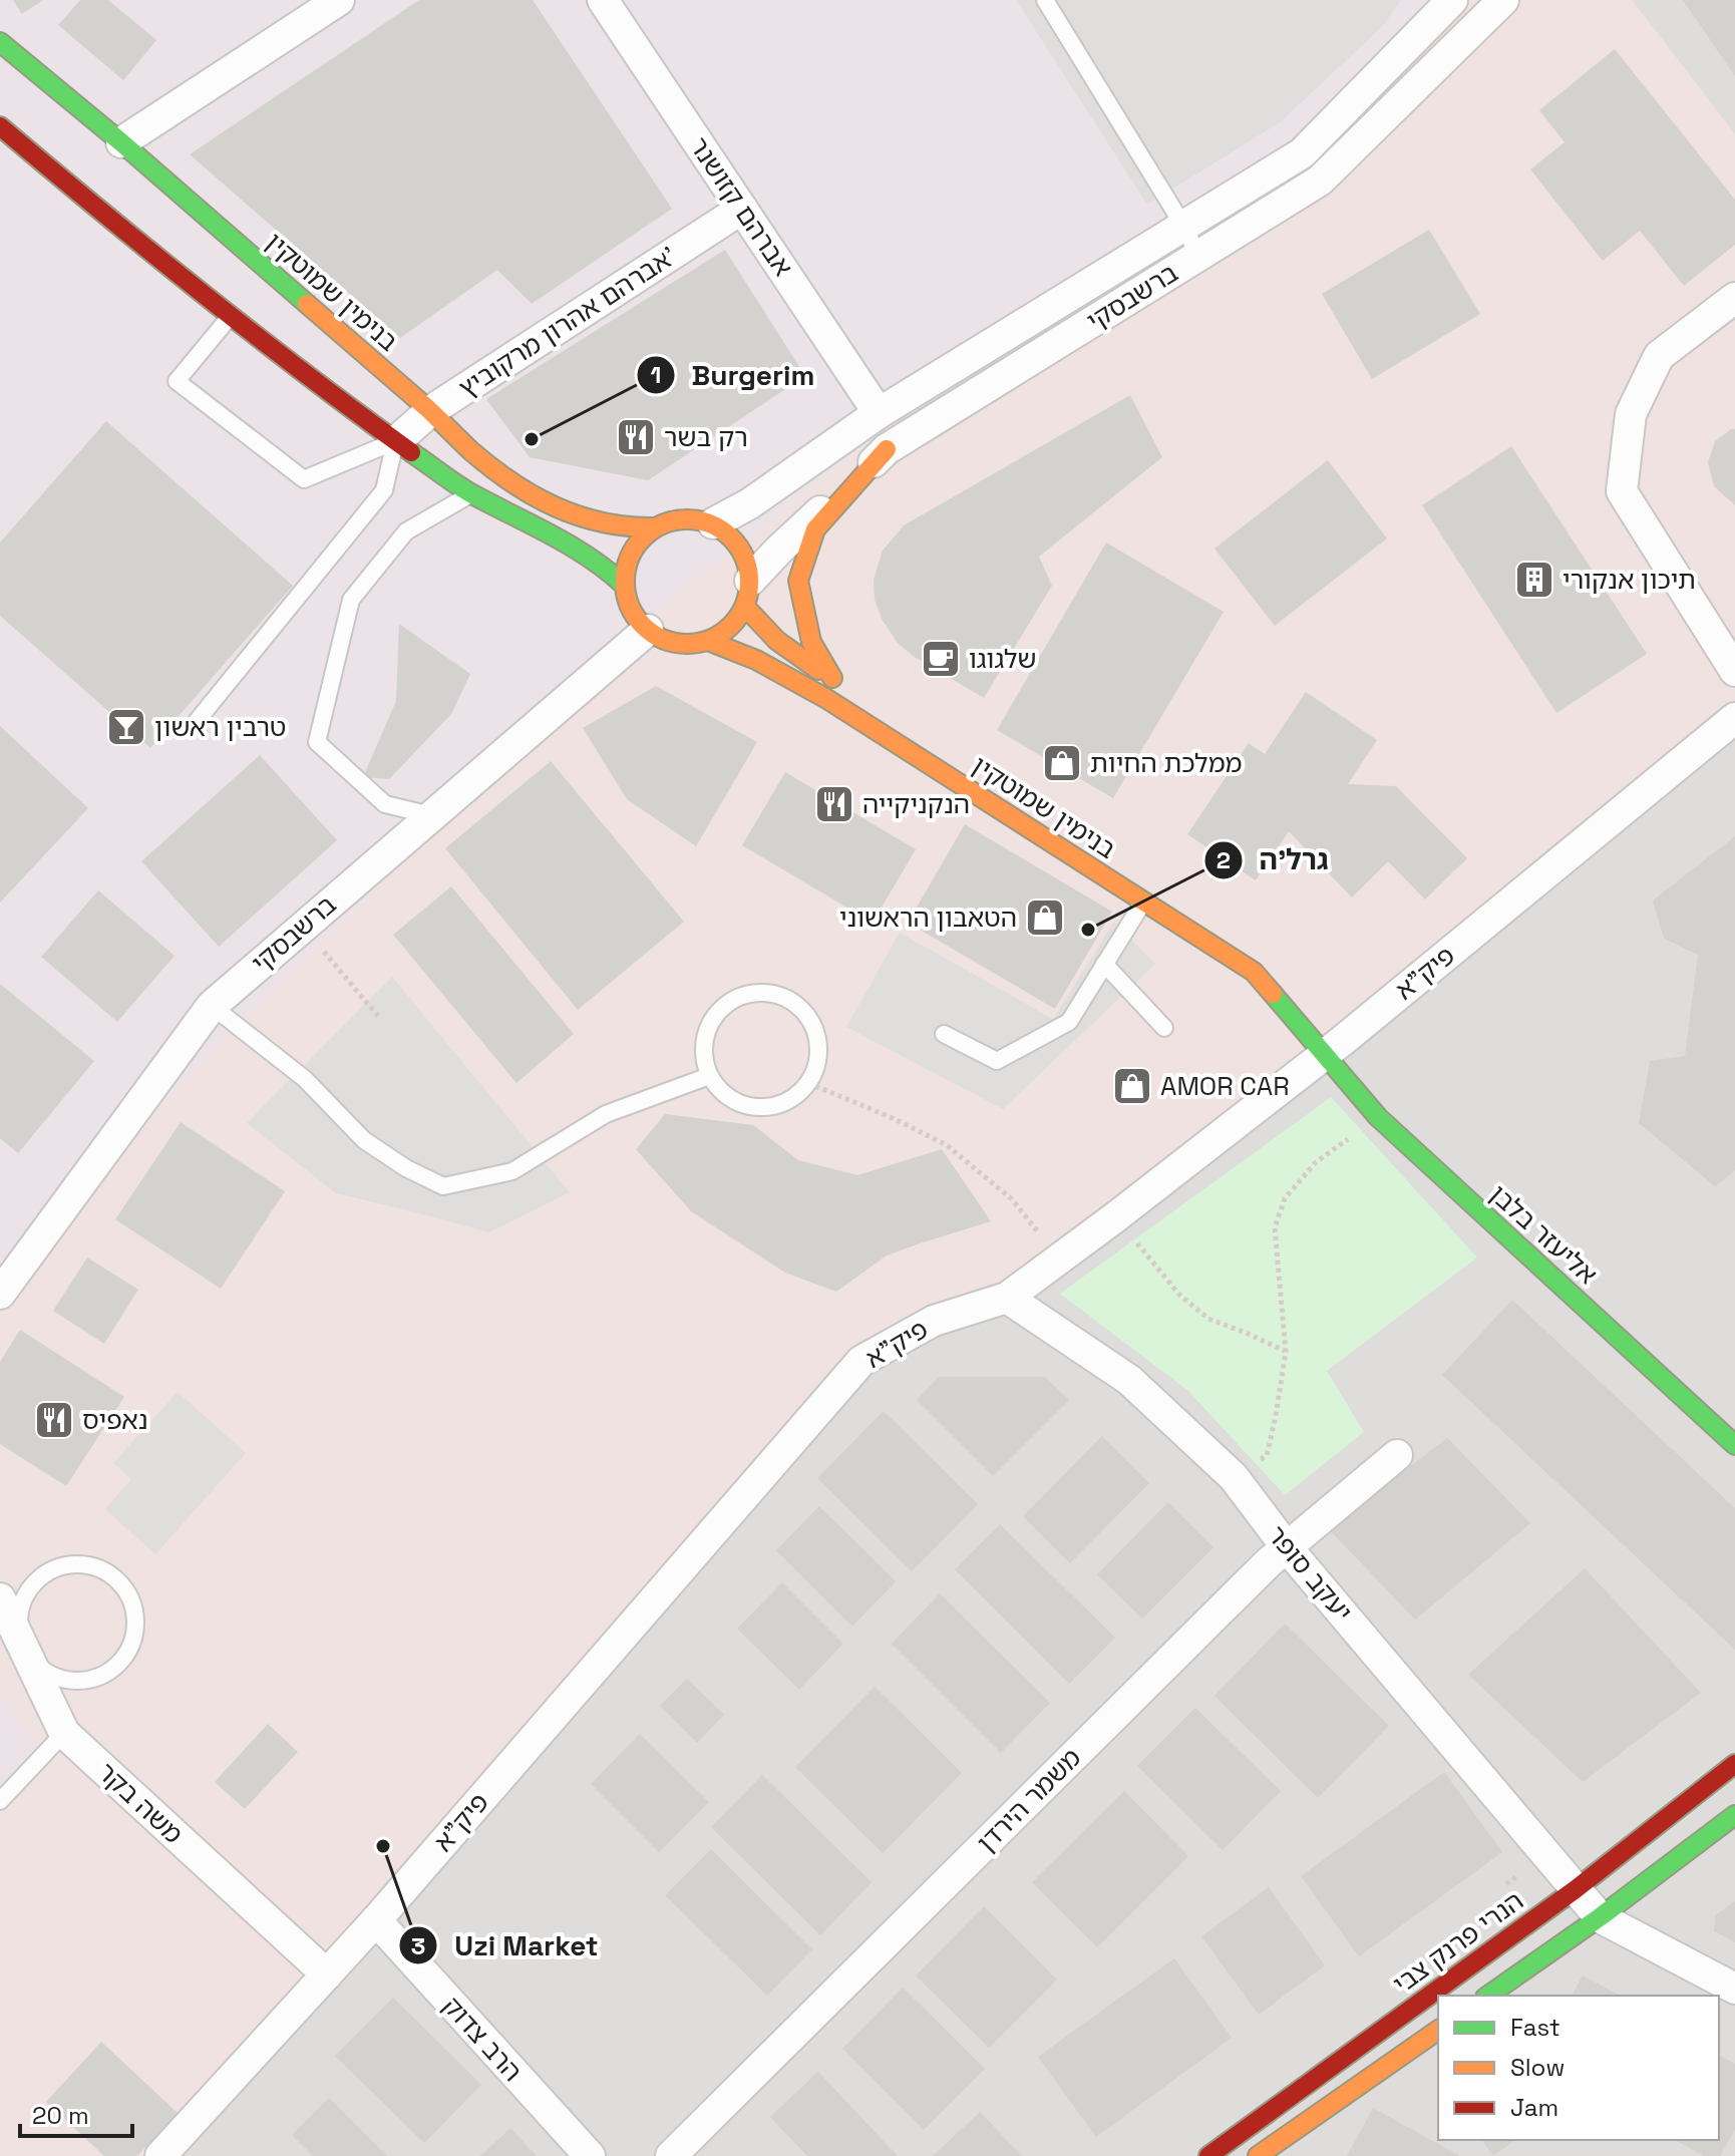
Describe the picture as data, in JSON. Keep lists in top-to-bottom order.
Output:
{
  "streets": {
    "street": [
      "אברהם קזושנר",
      "בנימין שמוטקין",
      "ברשבסקי",
      "אברהם אהרון מרקוביץ'",
      "פיק\"א",
      "אליעזר בלבן",
      "יעקב סופר",
      "משמר הירדן",
      "משה בקר",
      "הנרי פרנק צבי",
      "הרב צדוק"
    ]
  },
  "crossings": [
    ["אברהם קזושנר", "ברשבסקי"],
    ["אברהם קזושנר", "אברהם אהרון מרקוביץ'"],
    ["בנימין שמוטקין", "ברשבסקי"],
    ["בנימין שמוטקין", "אברהם אהרון מרקוביץ'"],
    ["בנימין שמוטקין", "פיק\"א"],
    ["בנימין שמוטקין", "אליעזר בלבן"],
    ["פיק\"א", "אליעזר בלבן"],
    ["פיק\"א", "יעקב סופר"],
    ["פיק\"א", "משה בקר"],
    ["פיק\"א", "הרב צדוק"],
    ["יעקב סופר", "משמר הירדן"],
    ["יעקב סופר", "הנרי פרנק צבי"]
  ],
  "places": {
    "restaurant": ["רק בשר", "הנקניקייה", "נאפיס"],
    "other": ["Burgerim", "גרל'ה", "Uzi Market"],
    "building": ["תיכון אנקורי"],
    "cafe": ["שלגוגו"],
    "bar": ["טרבין ראשון"],
    "shop": ["ממלכת החיות", "הטאבון הראשוני", "AMOR CAR"]
  },
  "legend": ["Fast", "Slow", "Jam"],
  "scale_bar": "20 m"
}
